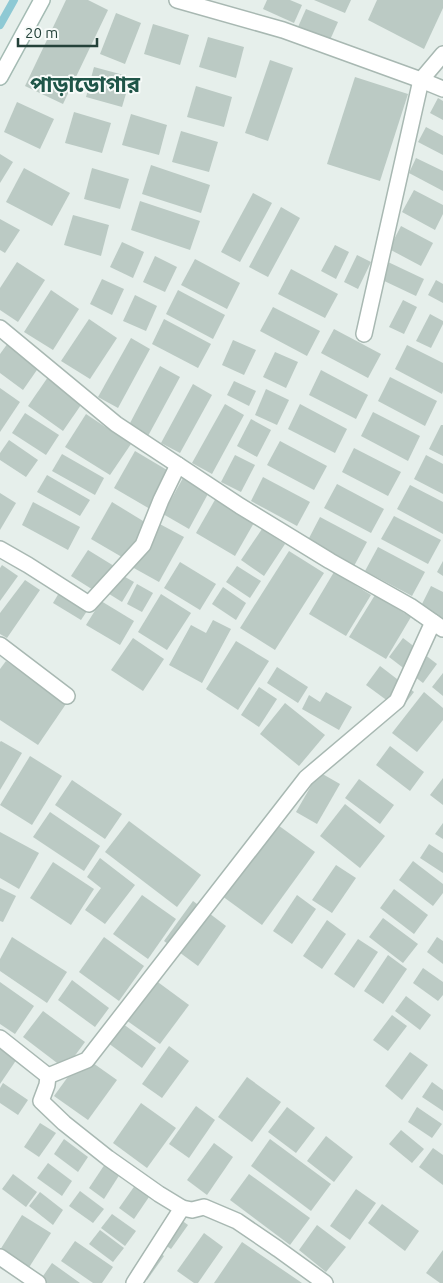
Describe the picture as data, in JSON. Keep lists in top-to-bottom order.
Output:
{
  "districts": ["পাড়াডোগার"],
  "scale_bar": "20 m"
}
